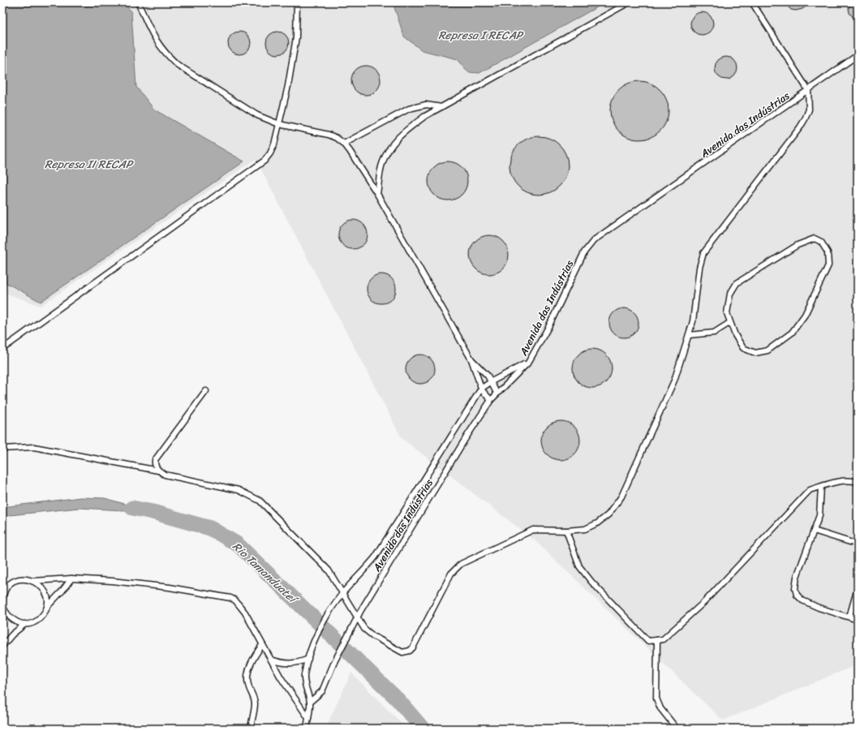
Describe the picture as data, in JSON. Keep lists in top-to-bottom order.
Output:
{
  "streets": {
    "lane": ["Avenida das Indústrias"]
  },
  "water": ["Represa I RECAP", "Represa II RECAP", "Rio Tamanduateí"]
}
